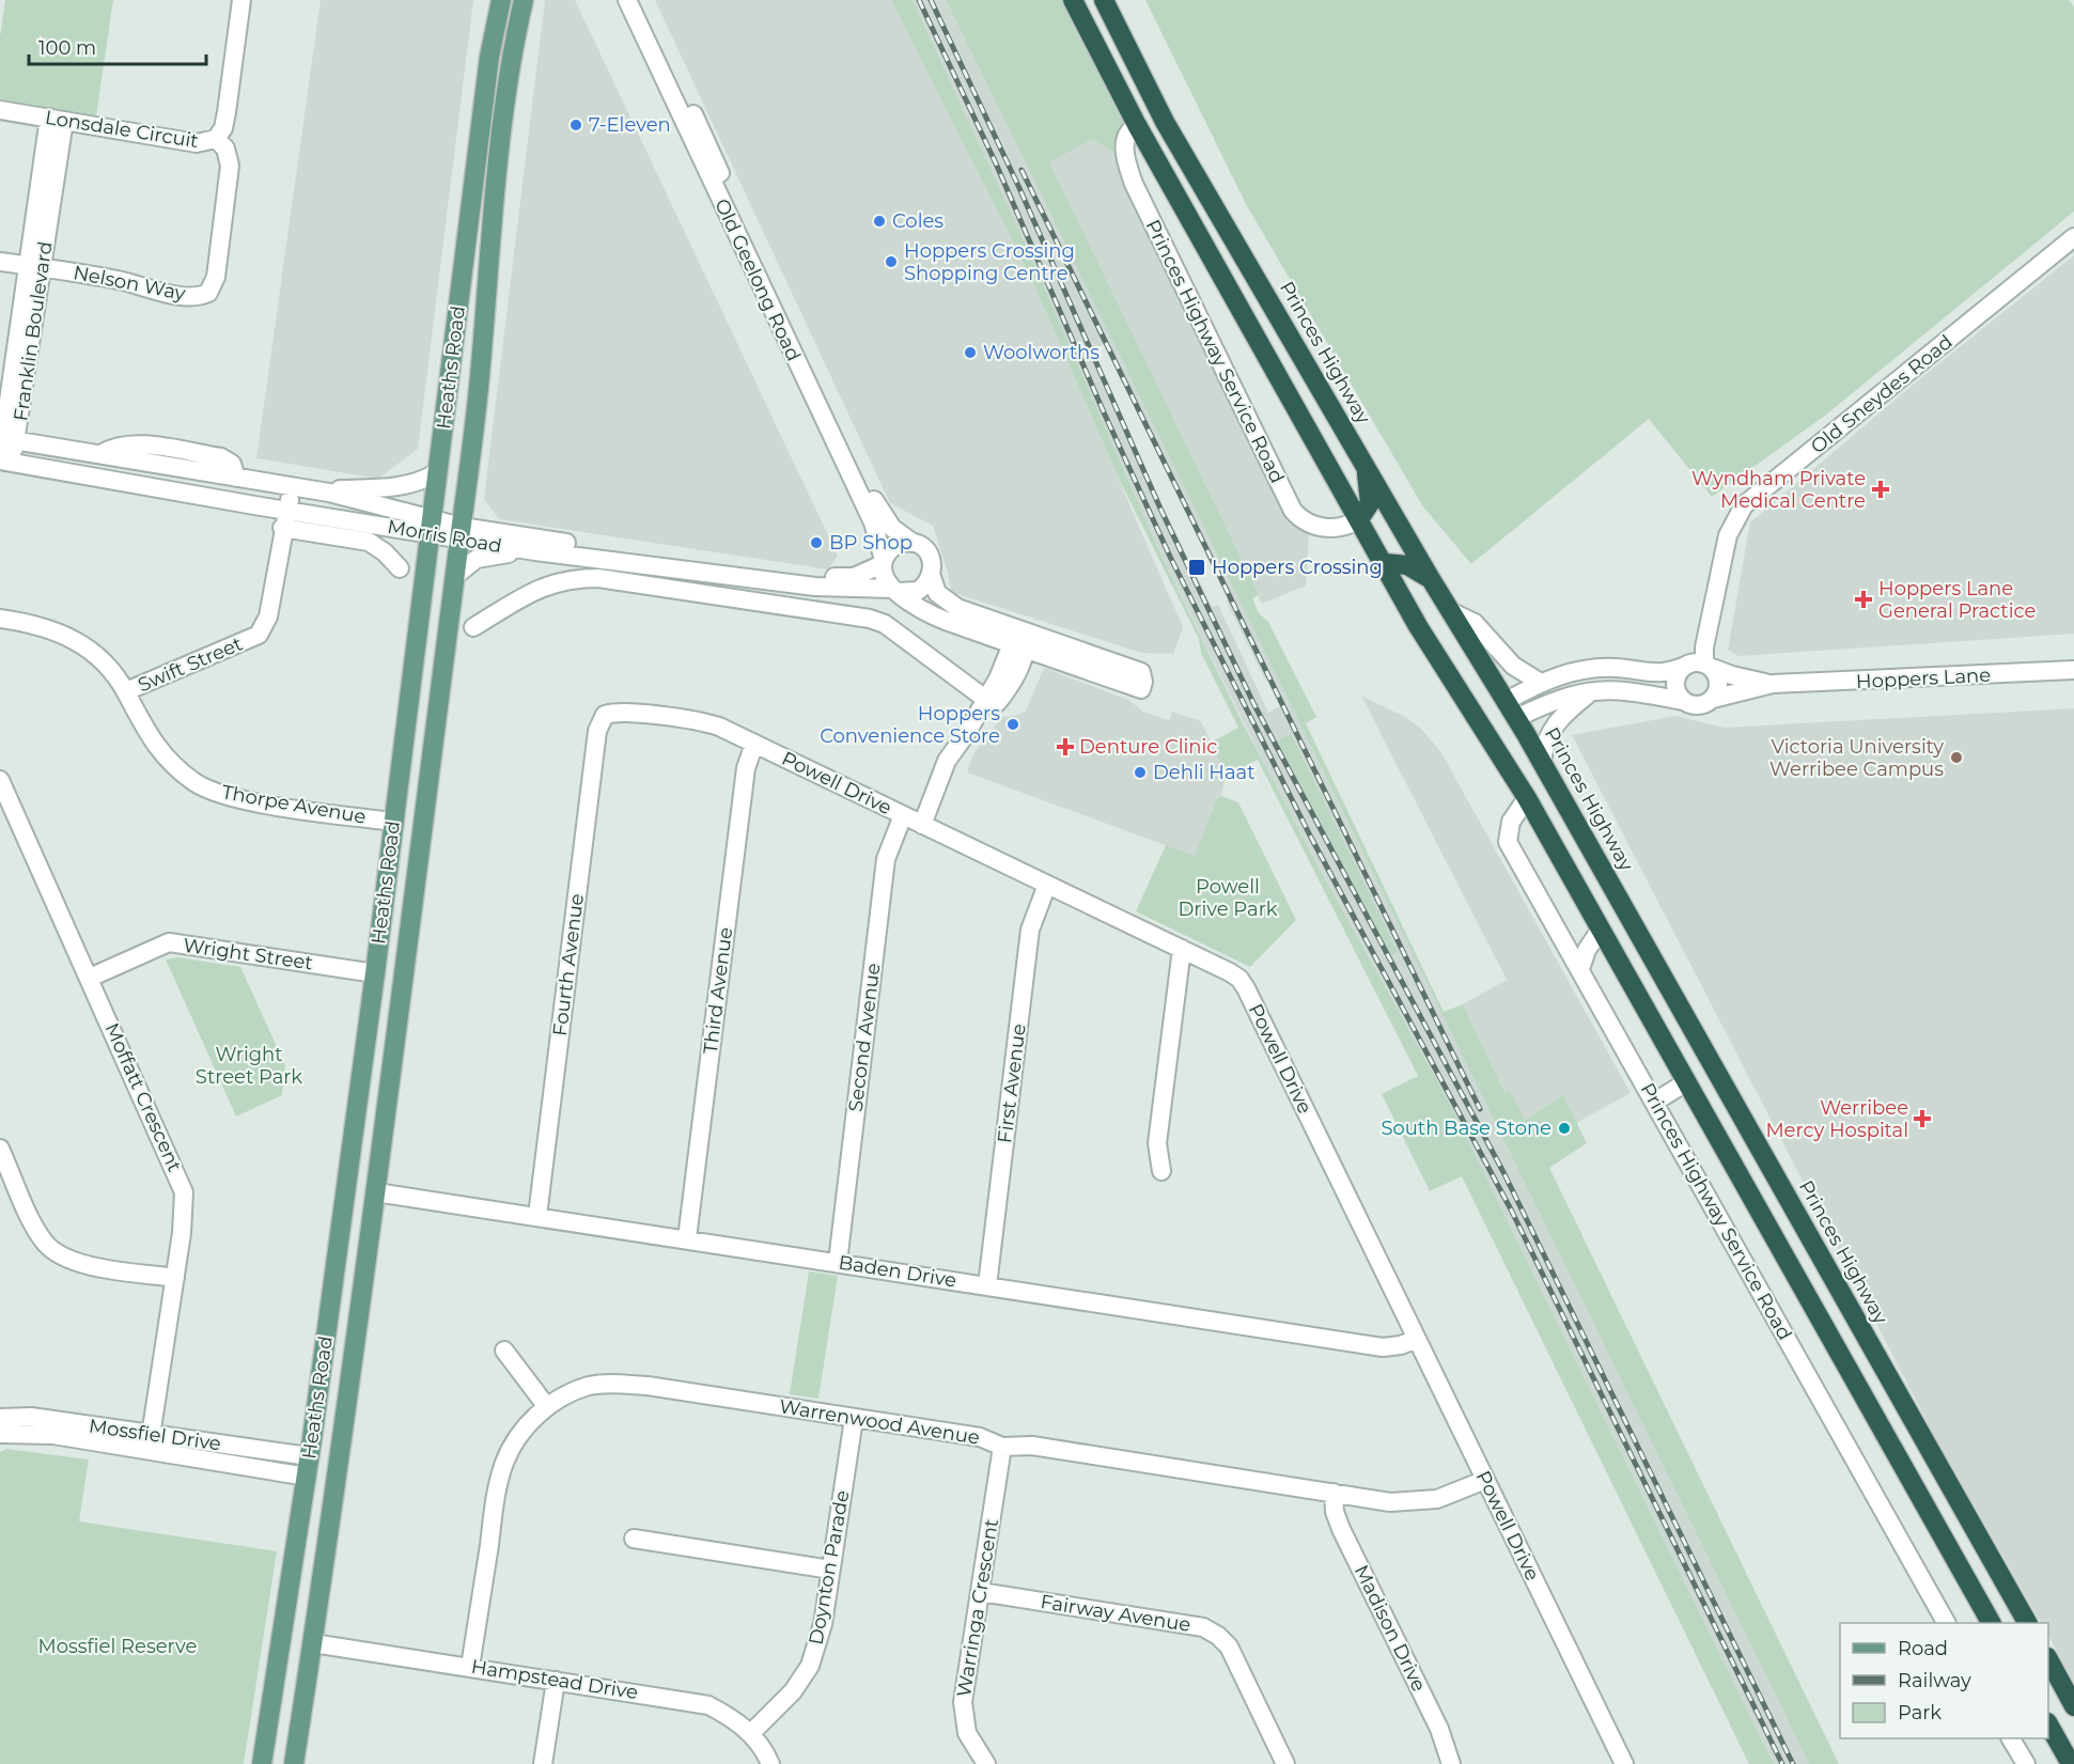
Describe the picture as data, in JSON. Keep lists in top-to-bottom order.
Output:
{
  "streets": {
    "highway": ["Princes Highway"],
    "main road": ["Heaths Road"],
    "street": [
      "Lonsdale Circuit",
      "Old Geelong Road",
      "Nelson Way",
      "Franklin Boulevard",
      "Princes Highway Service Road",
      "Old Sneydes Road",
      "Morris Road",
      "Swift Street",
      "Hoppers Lane",
      "Powell Drive",
      "Thorpe Avenue",
      "Wright Street",
      "Fourth Avenue",
      "Third Avenue",
      "Second Avenue",
      "First Avenue",
      "Moffatt Crescent",
      "Baden Drive",
      "Warrenwood Avenue",
      "Mossfiel Drive",
      "Doynton Parade",
      "Warringa Crescent",
      "Fairway Avenue",
      "Madison Drive",
      "Hampstead Drive"
    ]
  },
  "crossings": [
    ["Lonsdale Circuit", "Nelson Way"],
    ["Lonsdale Circuit", "Franklin Boulevard"],
    ["Old Geelong Road", "Morris Road"],
    ["Nelson Way", "Franklin Boulevard"],
    ["Franklin Boulevard", "Morris Road"],
    ["Heaths Road", "Morris Road"],
    ["Heaths Road", "Thorpe Avenue"],
    ["Heaths Road", "Wright Street"],
    ["Heaths Road", "Baden Drive"],
    ["Heaths Road", "Mossfiel Drive"],
    ["Heaths Road", "Hampstead Drive"],
    ["Old Sneydes Road", "Hoppers Lane"],
    ["Morris Road", "Swift Street"],
    ["Swift Street", "Thorpe Avenue"],
    ["Powell Drive", "Fourth Avenue"],
    ["Powell Drive", "Third Avenue"],
    ["Powell Drive", "Second Avenue"],
    ["Powell Drive", "First Avenue"],
    ["Powell Drive", "Baden Drive"],
    ["Powell Drive", "Warrenwood Avenue"],
    ["Wright Street", "Moffatt Crescent"],
    ["Fourth Avenue", "Baden Drive"],
    ["Third Avenue", "Baden Drive"],
    ["Second Avenue", "Baden Drive"],
    ["First Avenue", "Baden Drive"],
    ["Moffatt Crescent", "Mossfiel Drive"],
    ["Warrenwood Avenue", "Doynton Parade"],
    ["Warrenwood Avenue", "Warringa Crescent"],
    ["Warrenwood Avenue", "Madison Drive"],
    ["Warrenwood Avenue", "Hampstead Drive"],
    ["Doynton Parade", "Hampstead Drive"],
    ["Warringa Crescent", "Fairway Avenue"]
  ],
  "parks": ["Powell Drive Park", "Wright Street Park", "Mossfiel Reserve"],
  "places": {
    "other": [
      "7-Eleven",
      "Coles",
      "Hoppers Crossing Shopping Centre",
      "Woolworths",
      "BP Shop",
      "Hoppers Convenience Store",
      "Victoria University Werribee Campus",
      "Dehli Haat",
      "South Base Stone"
    ],
    "health": [
      "Wyndham Private Medical Centre",
      "Hoppers Lane General Practice",
      "Denture Clinic",
      "Werribee Mercy Hospital"
    ],
    "transit": ["Hoppers Crossing"]
  },
  "legend": ["Road", "Railway", "Park"],
  "scale_bar": "100 m"
}
